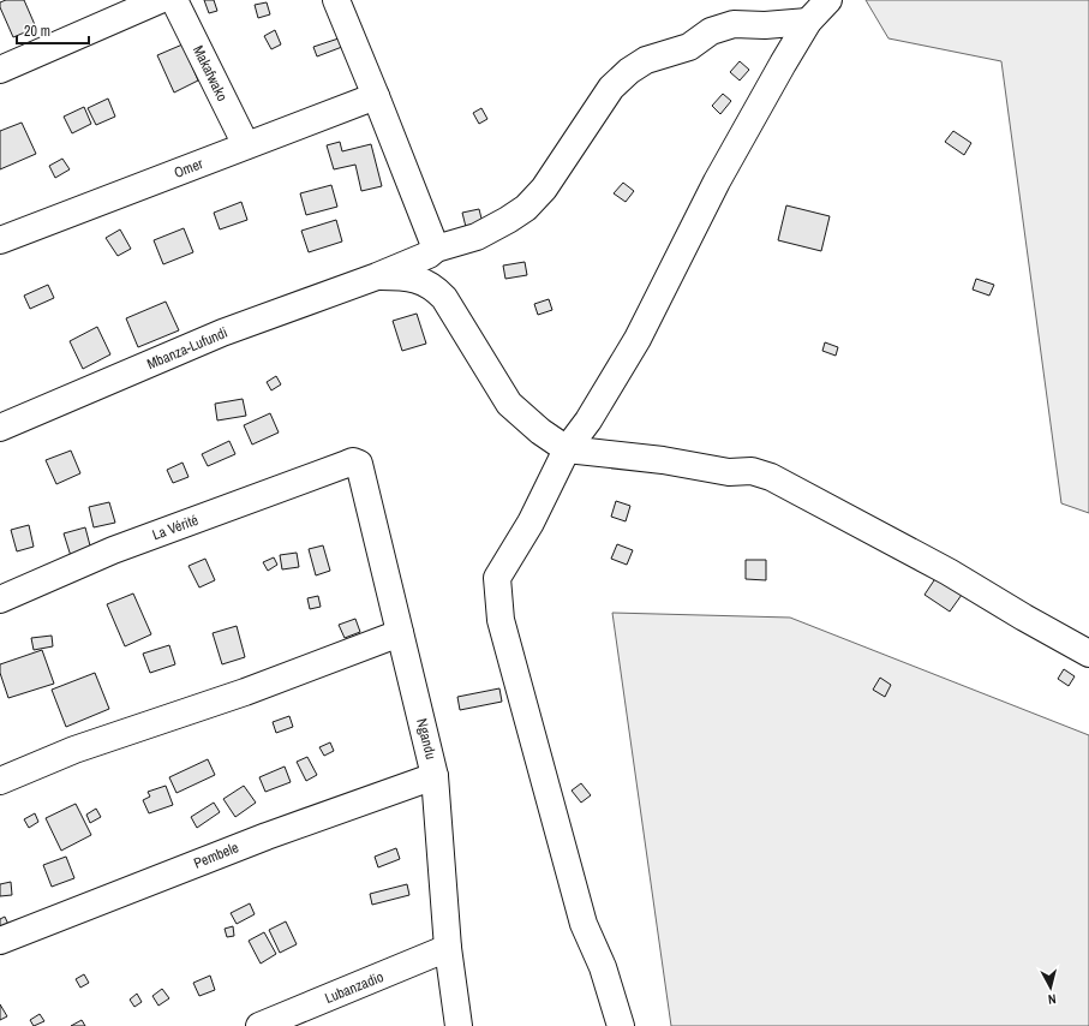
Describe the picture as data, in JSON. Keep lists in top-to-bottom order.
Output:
{
  "streets": {
    "street": [
      "Makafwako",
      "Omer",
      "Mbanza-Lufundi",
      "La Vérité",
      "Ngandu",
      "Pembele",
      "Lubanzadio"
    ]
  },
  "crossings": [
    ["Makafwako", "Omer"],
    ["La Vérité", "Ngandu"],
    ["Ngandu", "Pembele"],
    ["Ngandu", "Lubanzadio"]
  ],
  "scale_bar": "20 m",
  "north": "bottom"
}
